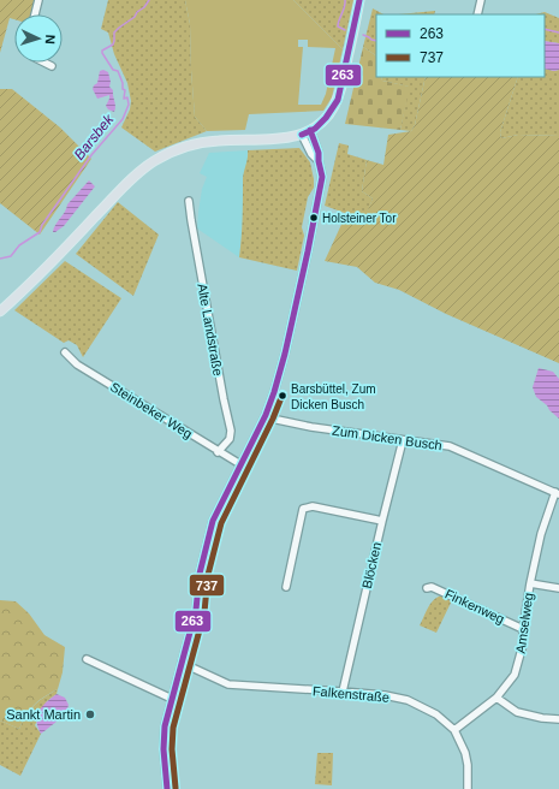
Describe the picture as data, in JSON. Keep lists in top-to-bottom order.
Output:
{
  "streets": {
    "street": [
      "Alte Landstraße",
      "Steinbeker Weg",
      "Zum Dicken Busch",
      "Blöcken",
      "Finkenweg",
      "Amselweg",
      "Falkenstraße"
    ]
  },
  "crossings": [
    ["Alte Landstraße", "Steinbeker Weg"],
    ["Zum Dicken Busch", "Blöcken"],
    ["Zum Dicken Busch", "Amselweg"],
    ["Blöcken", "Falkenstraße"],
    ["Finkenweg", "Amselweg"],
    ["Amselweg", "Falkenstraße"]
  ],
  "water": ["Barsbek"],
  "places": ["Holsteiner Tor", "Barsbüttel, Zum Dicken Busch", "Sankt Martin"],
  "lines": ["transit line 263", "transit line 737"],
  "legend": ["263", "737"],
  "north": "right"
}
